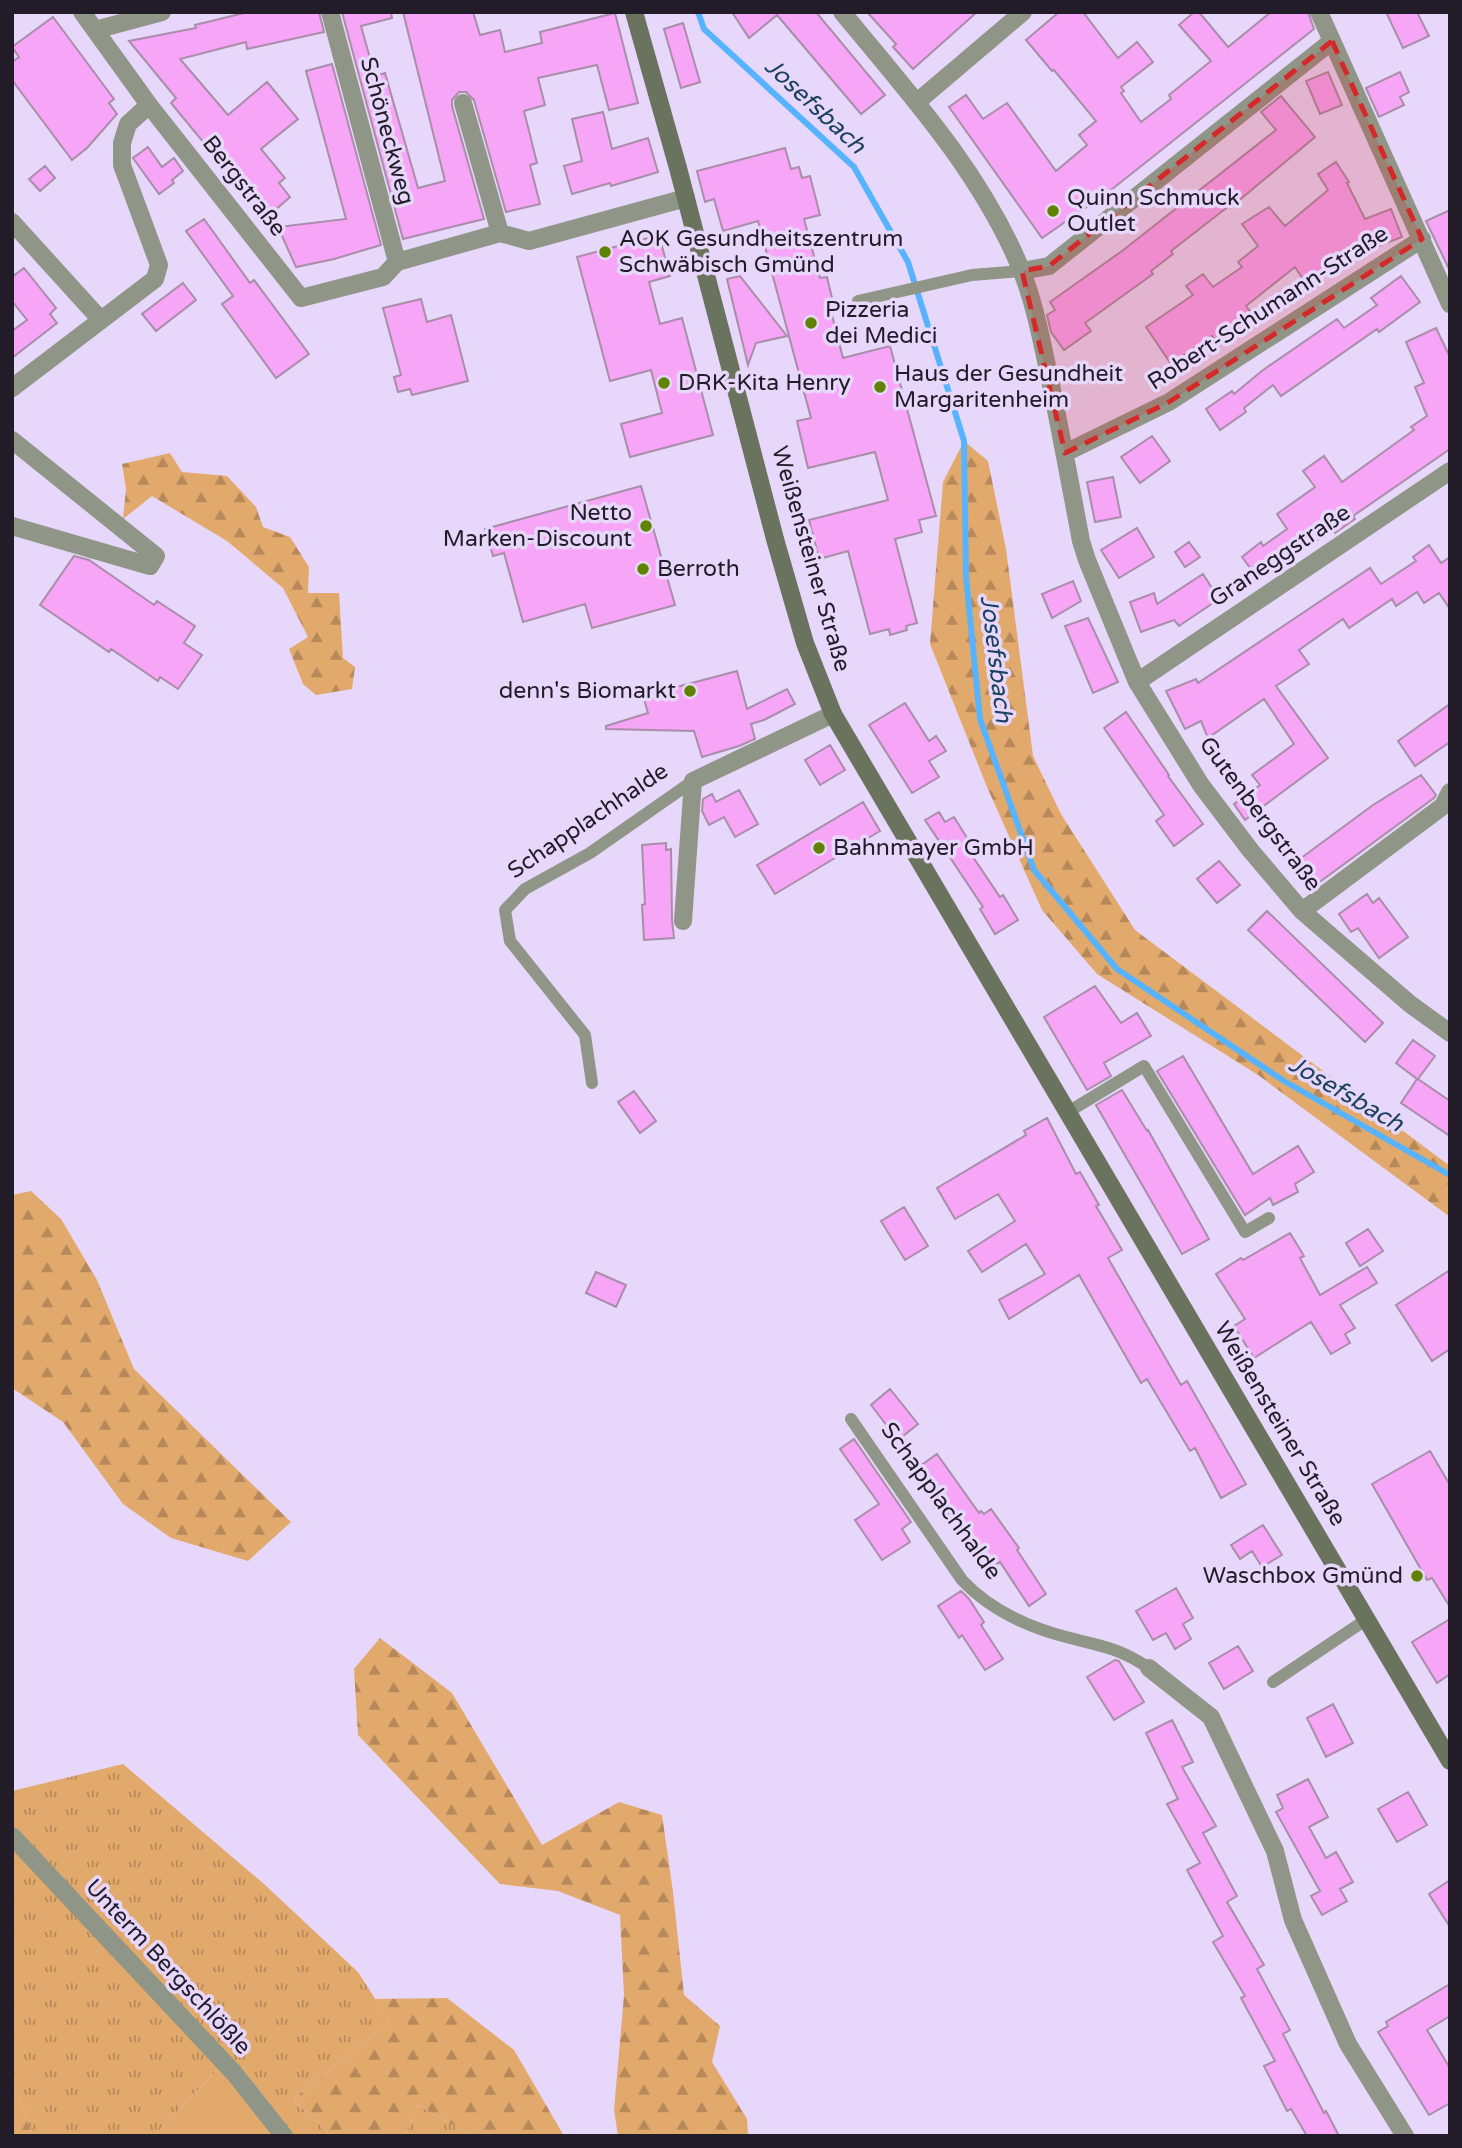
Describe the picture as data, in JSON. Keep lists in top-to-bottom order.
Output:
{
  "streets": {
    "main road": ["Weißensteiner Straße"],
    "street": [
      "Schöneckweg",
      "Bergstraße",
      "Robert-Schumann-Straße",
      "Graneggstraße",
      "Gutenbergstraße",
      "Schapplachhalde",
      "Unterm Bergschlößle"
    ]
  },
  "crossings": [
    ["Schöneckweg", "Bergstraße"],
    ["Robert-Schumann-Straße", "Gutenbergstraße"],
    ["Graneggstraße", "Gutenbergstraße"],
    ["Weißensteiner Straße", "Schapplachhalde"]
  ],
  "water": ["Josefsbach"],
  "places": [
    "Quinn Schmuck Outlet",
    "AOK Gesundheitszentrum Schwäbisch Gmünd",
    "Pizzeria dei Medici",
    "DRK-Kita Henry",
    "Haus der Gesundheit Margaritenheim",
    "Netto Marken-Discount",
    "Berroth",
    "denn's Biomarkt",
    "Bahnmayer GmbH",
    "Waschbox Gmünd"
  ]
}
